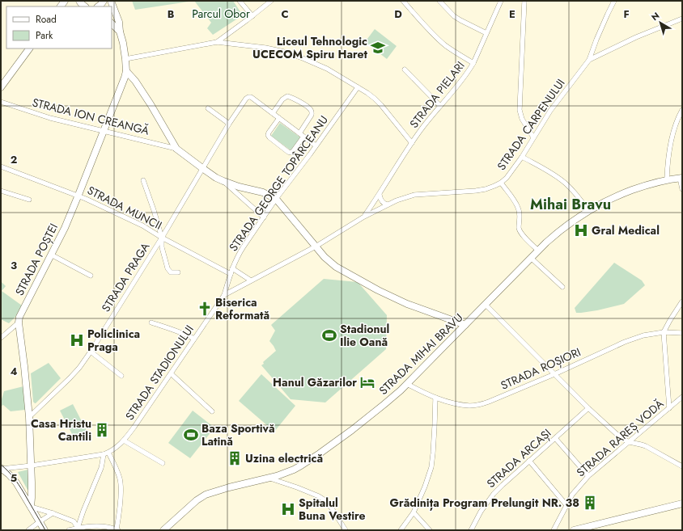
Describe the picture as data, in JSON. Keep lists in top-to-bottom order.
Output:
{
  "streets": {
    "main road": ["STRADA POȘTEI", "STRADA MIHAI BRAVU"],
    "street": [
      "STRADA PIELARI",
      "STRADA ION CREANGĂ",
      "STRADA CARPENULUI",
      "STRADA GEORGE TOPÂRCEANU",
      "STRADA MUNCII",
      "STRADA PRAGA",
      "STRADA ROȘIORI",
      "STRADA STADIONULUI",
      "STRADA RAREȘ VODĂ",
      "STRADA ARCAȘI"
    ]
  },
  "crossings": [
    ["STRADA PIELARI", "STRADA CARPENULUI"],
    ["STRADA PIELARI", "STRADA STADIONULUI"],
    ["STRADA ION CREANGĂ", "STRADA POȘTEI"],
    ["STRADA GEORGE TOPÂRCEANU", "STRADA MUNCII"],
    ["STRADA GEORGE TOPÂRCEANU", "STRADA STADIONULUI"],
    ["STRADA MUNCII", "STRADA POȘTEI"],
    ["STRADA MUNCII", "STRADA PRAGA"],
    ["STRADA POȘTEI", "STRADA PRAGA"],
    ["STRADA POȘTEI", "STRADA STADIONULUI"],
    ["STRADA MIHAI BRAVU", "STRADA ROȘIORI"]
  ],
  "districts": ["Mihai Bravu"],
  "parks": ["Parcul Obor"],
  "places": {
    "school or university": ["Liceul Tehnologic UCECOM Spiru Haret"],
    "hospital": ["Gral Medical", "Policlinica Praga", "Spitalul Buna Vestire"],
    "church": ["Biserica Reformată"],
    "sports": ["Stadionul Ilie Oană", "Baza Sportivă Latină"],
    "hotel": ["Hanul Găzarilor"],
    "building": ["Casa Hristu Cantili", "Uzina electrică", "Grădinița Program Prelungit NR. 38"]
  },
  "legend": ["Road", "Park"],
  "north": "top left",
  "grid": {
    "columns": [
      "B",
      "C",
      "D",
      "E",
      "F"
    ],
    "rows": [
      "2",
      "3",
      "4",
      "5"
    ]
  }
}
